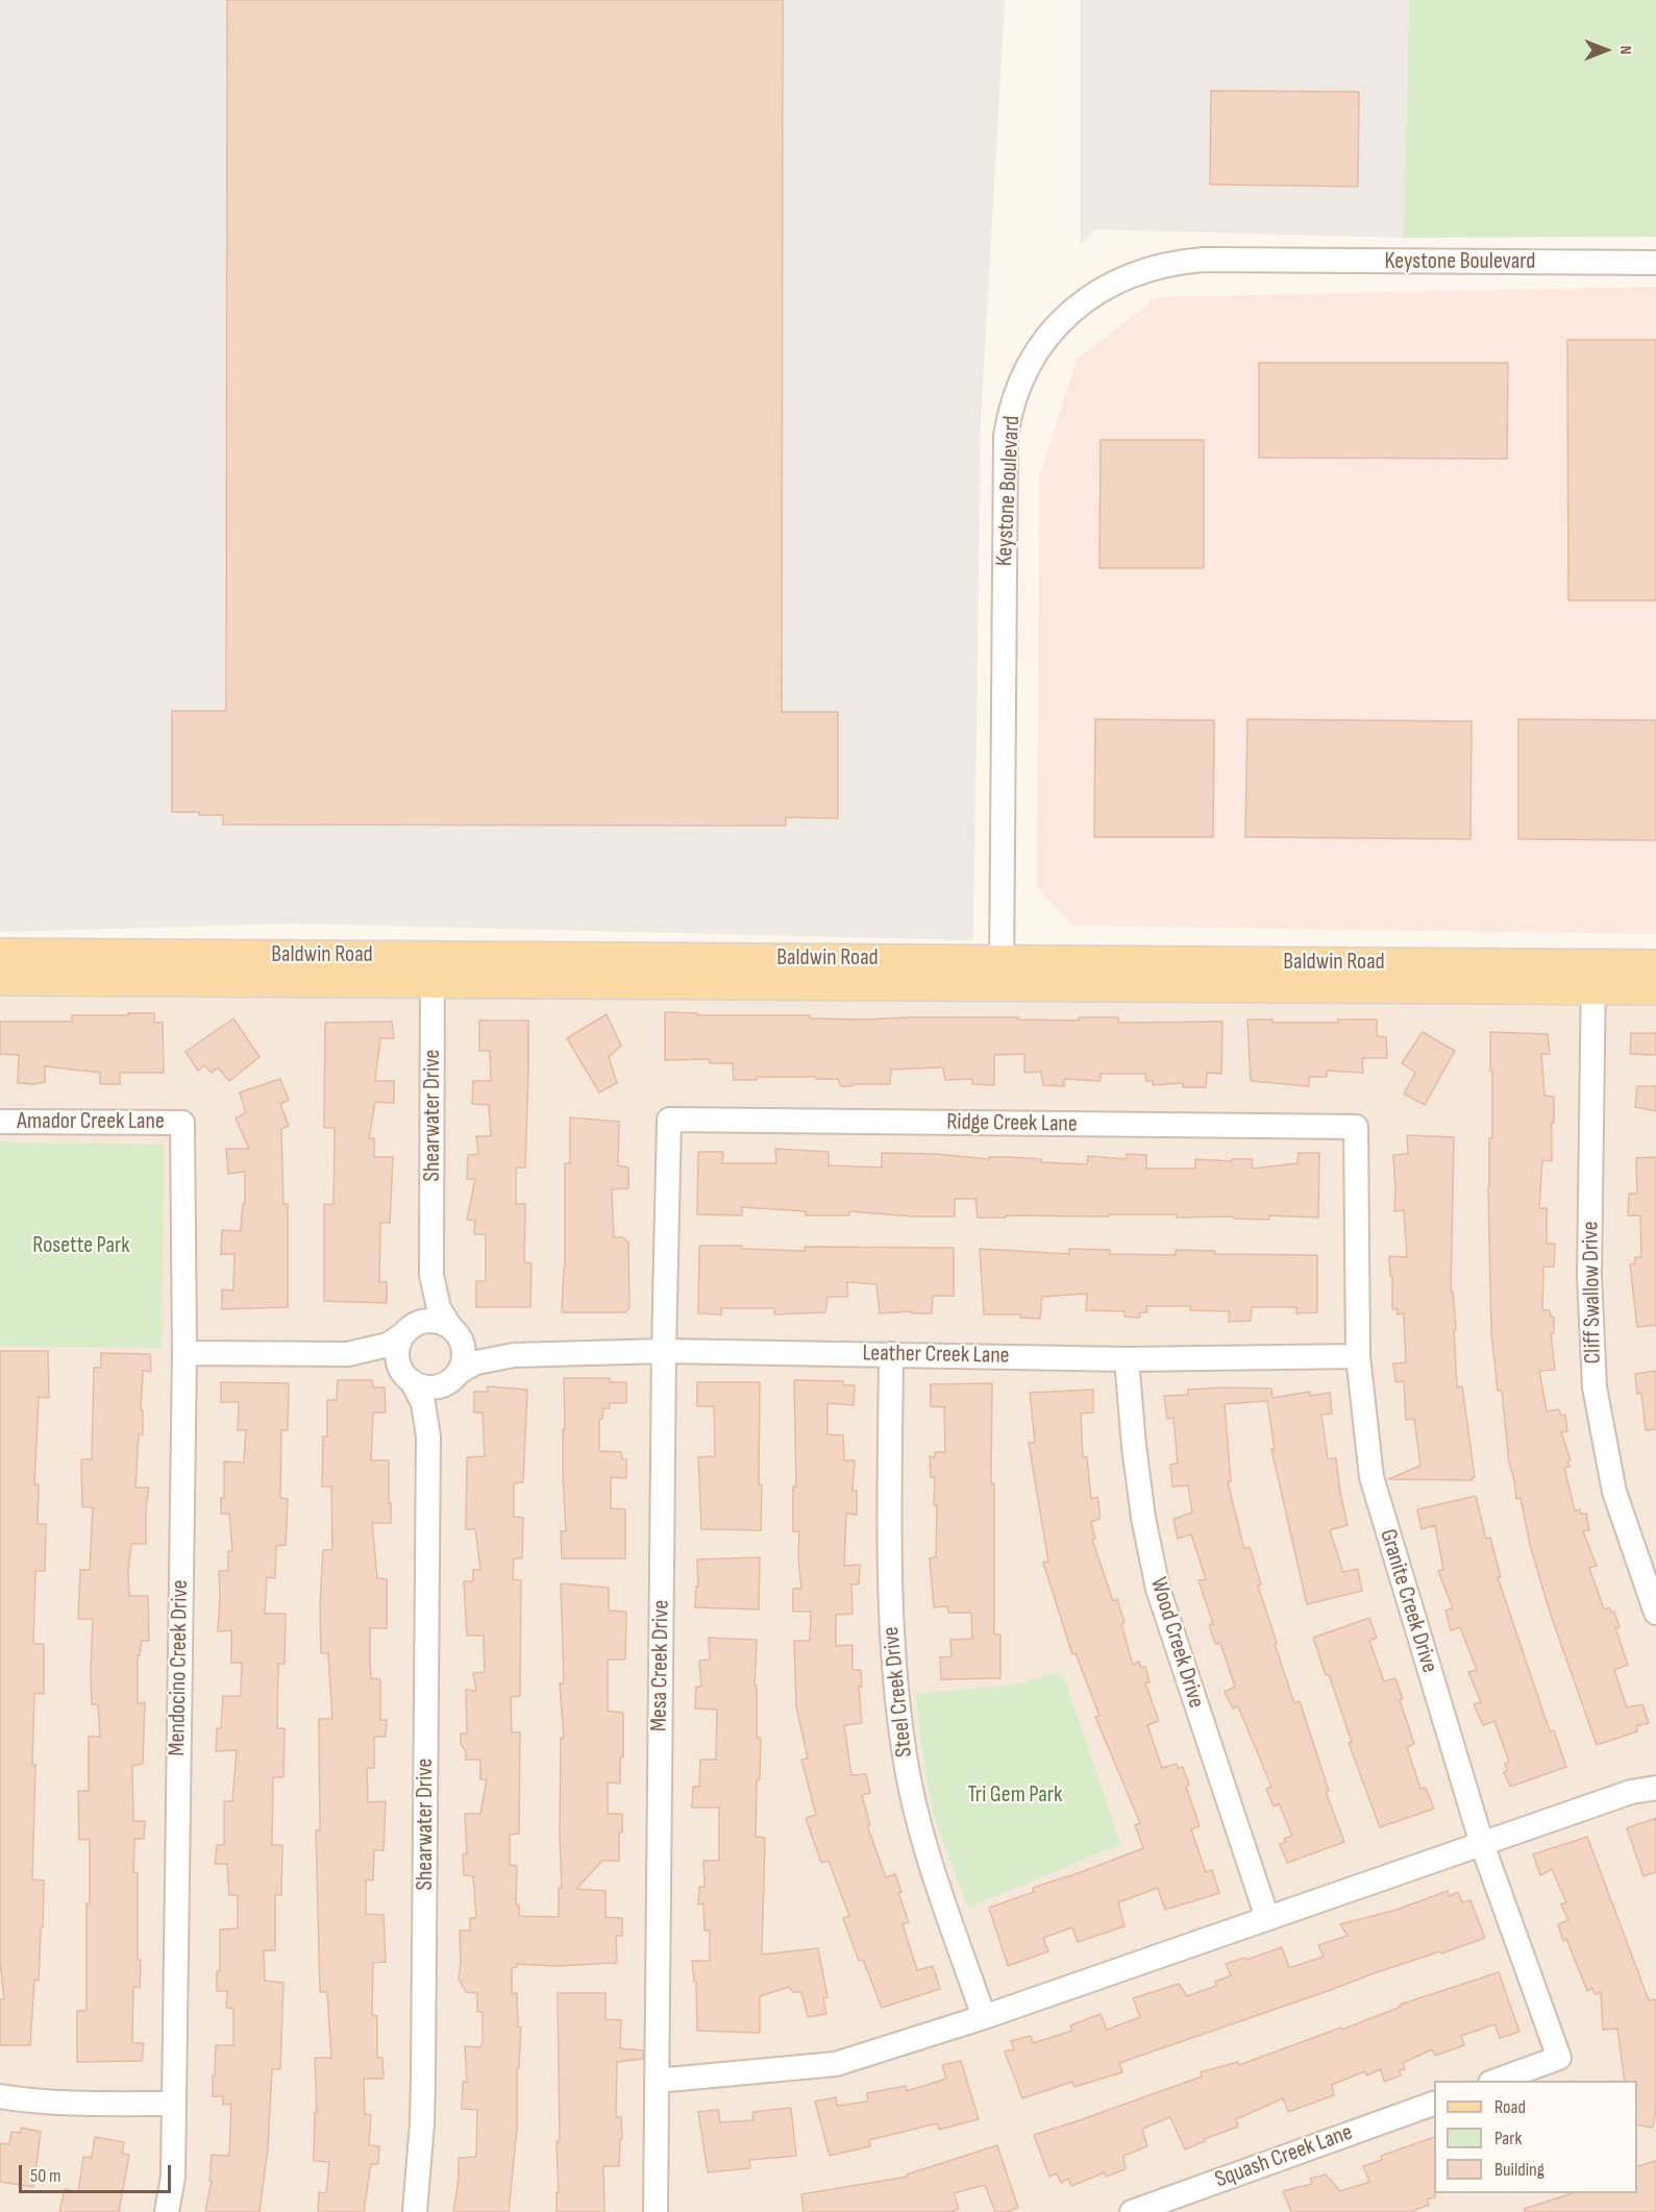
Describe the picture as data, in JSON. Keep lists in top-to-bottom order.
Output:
{
  "streets": {
    "main road": ["Baldwin Road"],
    "street": [
      "Keystone Boulevard",
      "Shearwater Drive",
      "Amador Creek Lane",
      "Ridge Creek Lane",
      "Cliff Swallow Drive",
      "Leather Creek Lane",
      "Granite Creek Drive",
      "Wood Creek Drive",
      "Mesa Creek Drive",
      "Mendocino Creek Drive",
      "Steel Creek Drive",
      "Squash Creek Lane"
    ]
  },
  "crossings": [
    ["Keystone Boulevard", "Baldwin Road"],
    ["Baldwin Road", "Shearwater Drive"],
    ["Baldwin Road", "Cliff Swallow Drive"],
    ["Shearwater Drive", "Leather Creek Lane"],
    ["Amador Creek Lane", "Mendocino Creek Drive"],
    ["Ridge Creek Lane", "Granite Creek Drive"],
    ["Ridge Creek Lane", "Mesa Creek Drive"],
    ["Leather Creek Lane", "Granite Creek Drive"],
    ["Leather Creek Lane", "Wood Creek Drive"],
    ["Leather Creek Lane", "Mesa Creek Drive"],
    ["Leather Creek Lane", "Steel Creek Drive"]
  ],
  "parks": ["Rosette Park", "Tri Gem Park"],
  "legend": ["Road", "Park", "Building"],
  "scale_bar": "50 m",
  "north": "right"
}
